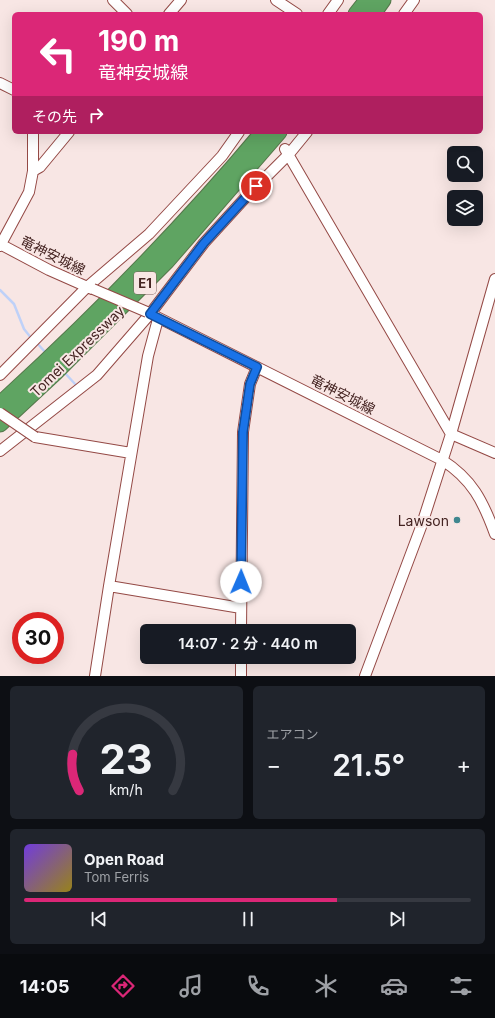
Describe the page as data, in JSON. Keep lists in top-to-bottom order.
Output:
{
  "streets": {
    "highway": ["E1", "Tomei Expressway"],
    "street": ["竜神安城線"]
  },
  "places": ["Lawson"],
  "page": {
    "turn": ["190 m", "竜神安城線"],
    "then": "その先",
    "limit": "30",
    "trip": "14:07 · 2 分 · 440 m",
    "tile": "エアコン",
    "heat": ["−", "21.5°", "+"],
    "song": ["Open Road", "Tom Ferris"],
    "tabs": "14:05",
    "gauge": ["23", "km/h"]
  }
}
